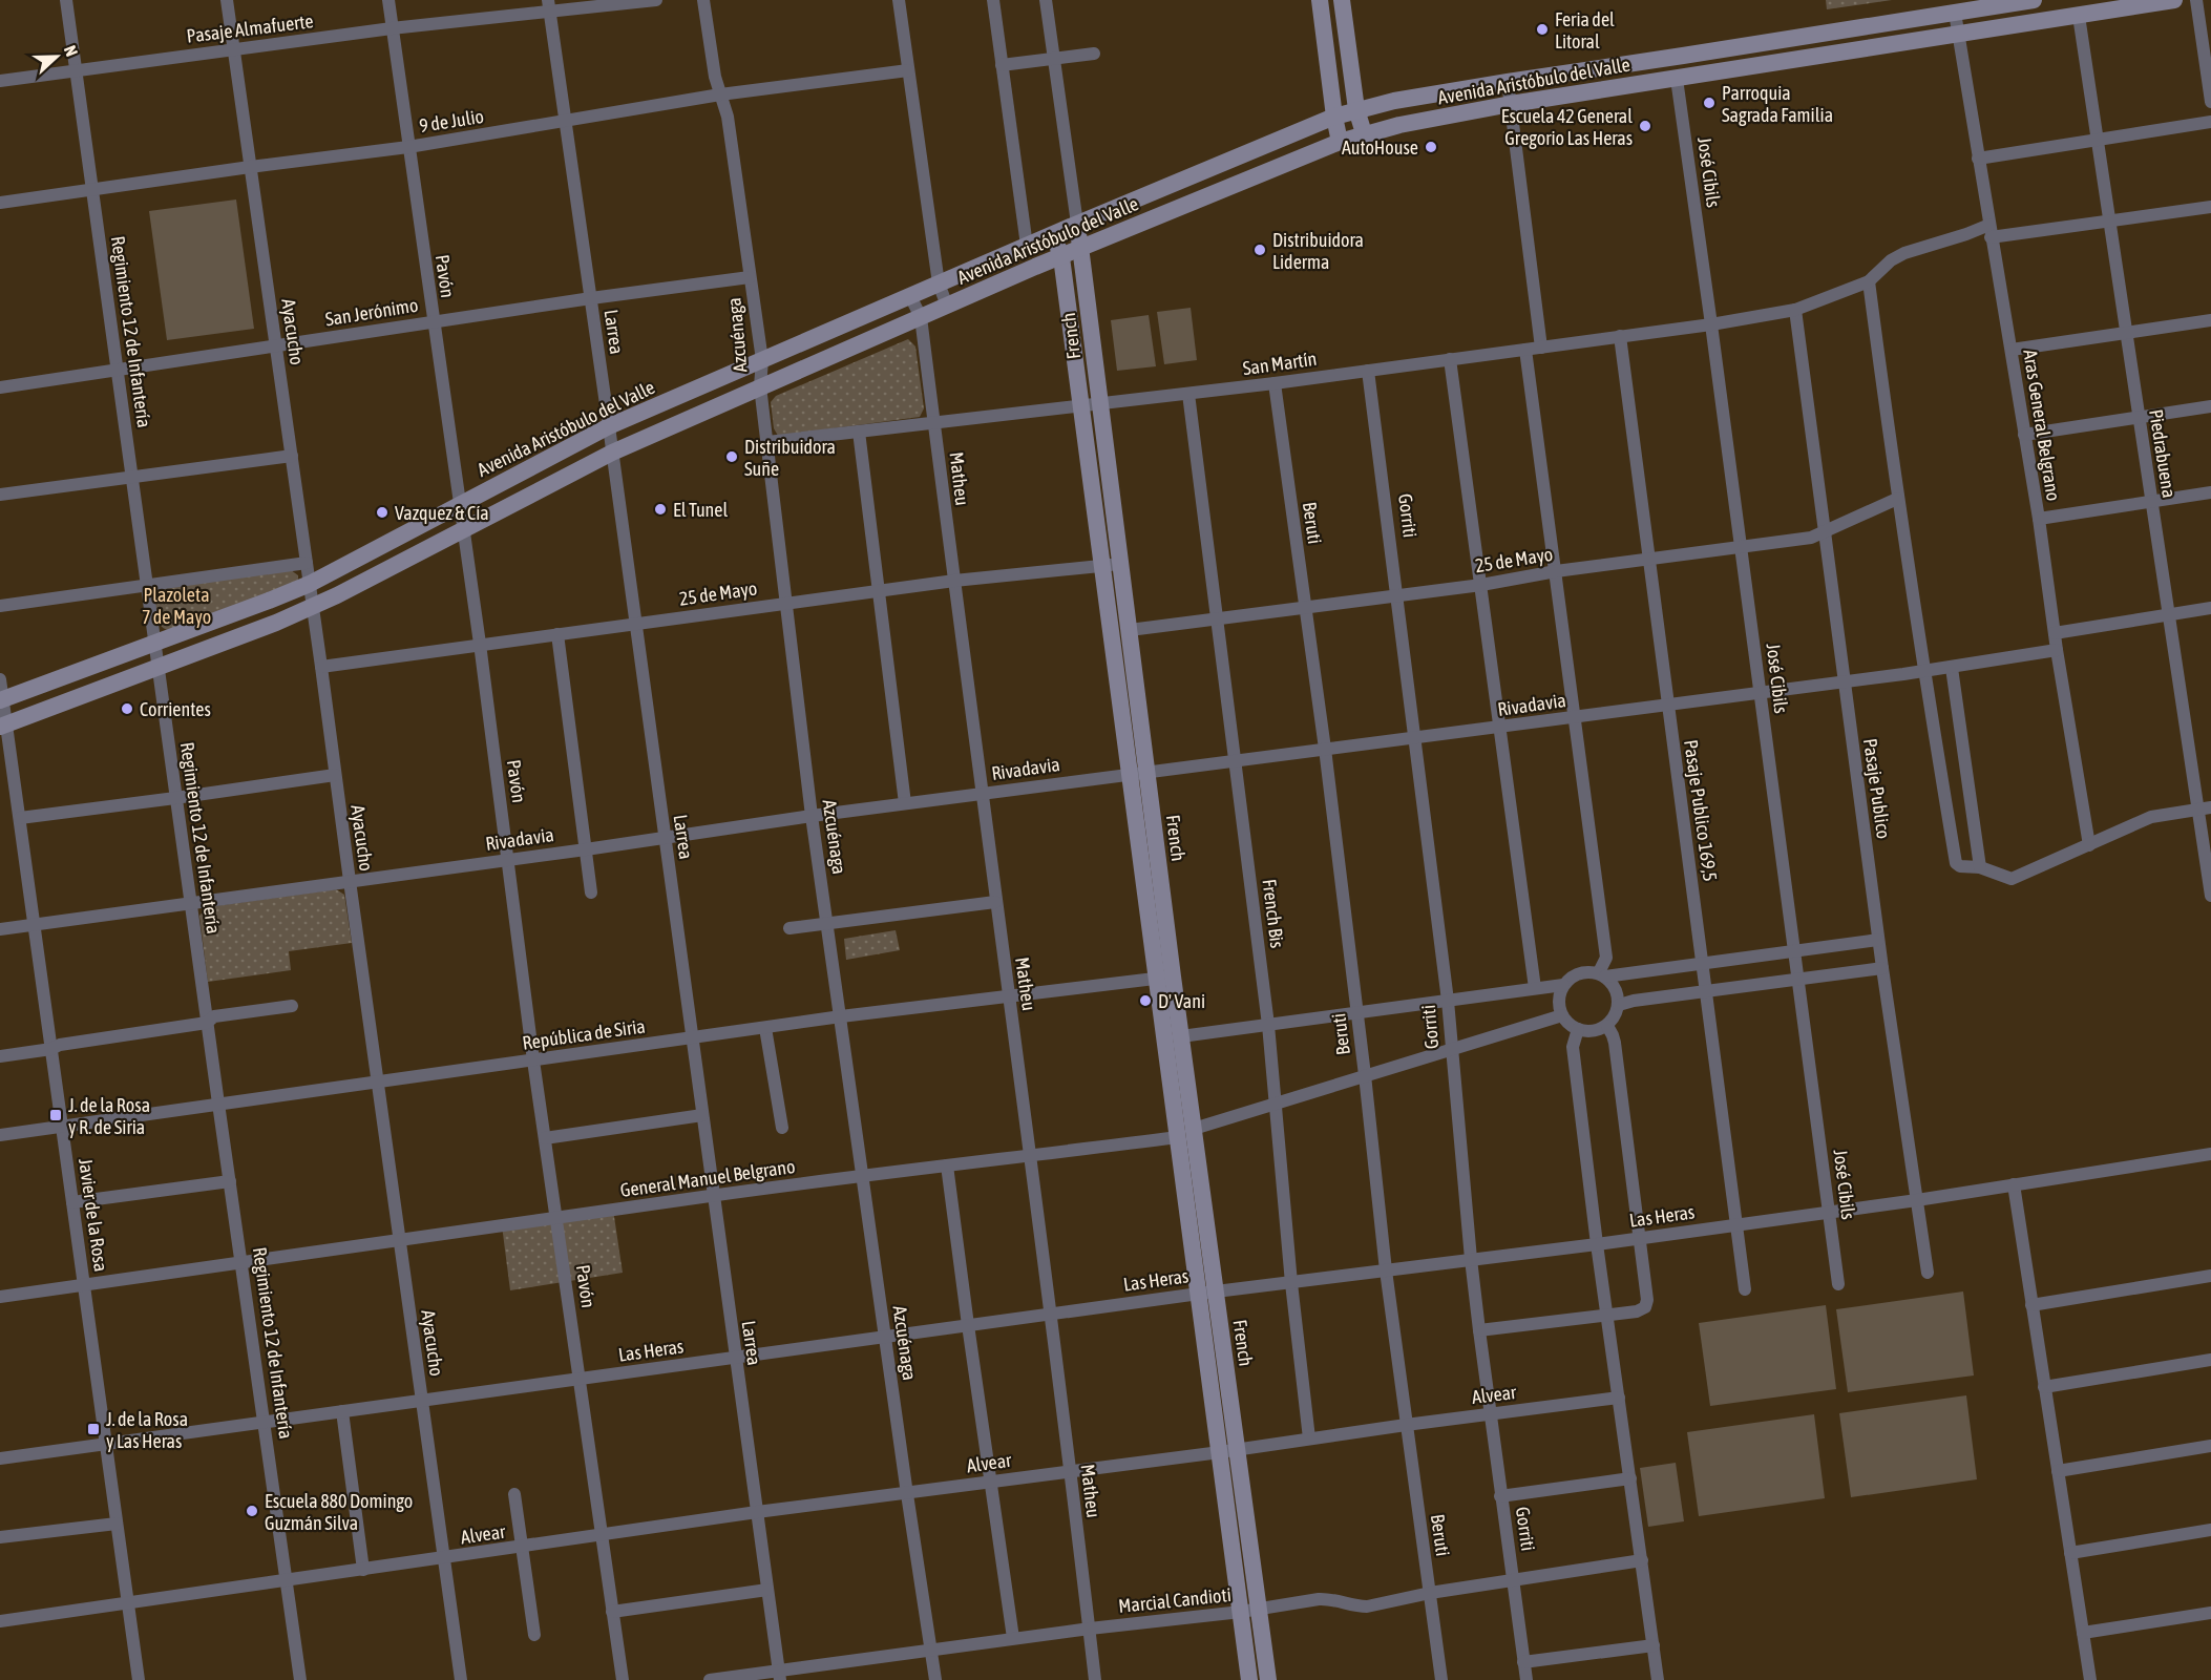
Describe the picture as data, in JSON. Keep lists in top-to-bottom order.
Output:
{
  "streets": {
    "main road": ["Avenida Aristóbulo del Valle", "French"],
    "street": [
      "Pasaje Almafuerte",
      "9 de Julio",
      "José Cibils",
      "Pavón",
      "San Jerónimo",
      "Regimiento 12 de Infantería",
      "Ayacucho",
      "Larrea",
      "Azcuénaga",
      "San Martín",
      "Aras General Belgrano",
      "Piedrabuena",
      "Matheu",
      "Gorriti",
      "Beruti",
      "25 de Mayo",
      "Rivadavia",
      "Pasaje Publico",
      "Pasaje Publico 169,5",
      "French Bis",
      "República de Siria",
      "General Manuel Belgrano",
      "Javier de la Rosa",
      "Las Heras",
      "Alvear",
      "Marcial Candioti"
    ]
  },
  "crossings": [
    ["Pasaje Almafuerte", "Pavón"],
    ["Pasaje Almafuerte", "Regimiento 12 de Infantería"],
    ["Pasaje Almafuerte", "Ayacucho"],
    ["Pasaje Almafuerte", "Larrea"],
    ["Avenida Aristóbulo del Valle", "José Cibils"],
    ["Avenida Aristóbulo del Valle", "Pavón"],
    ["Avenida Aristóbulo del Valle", "Regimiento 12 de Infantería"],
    ["Avenida Aristóbulo del Valle", "Ayacucho"],
    ["Avenida Aristóbulo del Valle", "Larrea"],
    ["Avenida Aristóbulo del Valle", "Azcuénaga"],
    ["Avenida Aristóbulo del Valle", "French"],
    ["Avenida Aristóbulo del Valle", "Aras General Belgrano"],
    ["Avenida Aristóbulo del Valle", "Piedrabuena"],
    ["Avenida Aristóbulo del Valle", "Matheu"],
    ["Avenida Aristóbulo del Valle", "Javier de la Rosa"],
    ["9 de Julio", "Pavón"],
    ["9 de Julio", "Regimiento 12 de Infantería"],
    ["9 de Julio", "Ayacucho"],
    ["9 de Julio", "Larrea"],
    ["9 de Julio", "Azcuénaga"],
    ["José Cibils", "San Martín"],
    ["José Cibils", "25 de Mayo"],
    ["José Cibils", "Rivadavia"],
    ["José Cibils", "Las Heras"],
    ["Pavón", "San Jerónimo"],
    ["Pavón", "25 de Mayo"],
    ["Pavón", "Rivadavia"],
    ["Pavón", "República de Siria"],
    ["Pavón", "General Manuel Belgrano"],
    ["Pavón", "Las Heras"],
    ["Pavón", "Alvear"],
    ["San Jerónimo", "Regimiento 12 de Infantería"],
    ["San Jerónimo", "Ayacucho"],
    ["San Jerónimo", "Larrea"],
    ["San Jerónimo", "Azcuénaga"],
    ["Regimiento 12 de Infantería", "Rivadavia"],
    ["Regimiento 12 de Infantería", "República de Siria"],
    ["Regimiento 12 de Infantería", "General Manuel Belgrano"],
    ["Regimiento 12 de Infantería", "Las Heras"],
    ["Regimiento 12 de Infantería", "Alvear"],
    ["Ayacucho", "25 de Mayo"],
    ["Ayacucho", "Rivadavia"],
    ["Ayacucho", "República de Siria"],
    ["Ayacucho", "General Manuel Belgrano"],
    ["Ayacucho", "Las Heras"],
    ["Ayacucho", "Alvear"],
    ["Larrea", "25 de Mayo"],
    ["Larrea", "Rivadavia"],
    ["Larrea", "República de Siria"],
    ["Larrea", "General Manuel Belgrano"],
    ["Larrea", "Las Heras"],
    ["Larrea", "Alvear"],
    ["Larrea", "Marcial Candioti"],
    ["Azcuénaga", "San Martín"],
    ["Azcuénaga", "25 de Mayo"],
    ["Azcuénaga", "Rivadavia"],
    ["Azcuénaga", "República de Siria"],
    ["Azcuénaga", "General Manuel Belgrano"],
    ["Azcuénaga", "Las Heras"],
    ["Azcuénaga", "Alvear"],
    ["Azcuénaga", "Marcial Candioti"],
    ["French", "San Martín"],
    ["French", "25 de Mayo"],
    ["French", "Rivadavia"],
    ["French", "República de Siria"],
    ["French", "General Manuel Belgrano"],
    ["French", "Las Heras"],
    ["French", "Alvear"],
    ["French", "Marcial Candioti"],
    ["San Martín", "Matheu"],
    ["San Martín", "Gorriti"],
    ["San Martín", "Beruti"],
    ["San Martín", "Pasaje Publico"],
    ["San Martín", "Pasaje Publico 169,5"],
    ["San Martín", "French Bis"],
    ["Aras General Belgrano", "Rivadavia"],
    ["Matheu", "25 de Mayo"],
    ["Matheu", "Rivadavia"],
    ["Matheu", "República de Siria"],
    ["Matheu", "General Manuel Belgrano"],
    ["Matheu", "Las Heras"],
    ["Matheu", "Alvear"],
    ["Matheu", "Marcial Candioti"],
    ["Gorriti", "25 de Mayo"],
    ["Gorriti", "Rivadavia"],
    ["Gorriti", "Las Heras"],
    ["Gorriti", "Alvear"],
    ["Gorriti", "Marcial Candioti"],
    ["Beruti", "25 de Mayo"],
    ["Beruti", "Rivadavia"],
    ["Beruti", "Las Heras"],
    ["Beruti", "Alvear"],
    ["Beruti", "Marcial Candioti"],
    ["25 de Mayo", "Pasaje Publico"],
    ["25 de Mayo", "Pasaje Publico 169,5"],
    ["25 de Mayo", "French Bis"],
    ["Rivadavia", "Pasaje Publico"],
    ["Rivadavia", "Pasaje Publico 169,5"],
    ["Rivadavia", "French Bis"],
    ["Rivadavia", "Javier de la Rosa"],
    ["Pasaje Publico", "Las Heras"],
    ["Pasaje Publico 169,5", "Las Heras"],
    ["French Bis", "Las Heras"],
    ["French Bis", "Alvear"],
    ["República de Siria", "Javier de la Rosa"],
    ["General Manuel Belgrano", "Javier de la Rosa"],
    ["Javier de la Rosa", "Las Heras"],
    ["Javier de la Rosa", "Alvear"]
  ],
  "parks": ["Plazoleta 7 de Mayo"],
  "places": {
    "other": [
      "Feria del Litoral",
      "Parroquia Sagrada Familia",
      "Escuela 42 General Gregorio Las Heras",
      "AutoHouse",
      "Distribuidora Liderma",
      "Distribuidora Suñe",
      "El Tunel",
      "Vazquez & Cía",
      "Corrientes",
      "D' Vani",
      "Escuela 880 Domingo Guzmán Silva"
    ],
    "transit": ["J. de la Rosa y R. de Siria", "J. de la Rosa y Las Heras"]
  },
  "north": "right"
}
